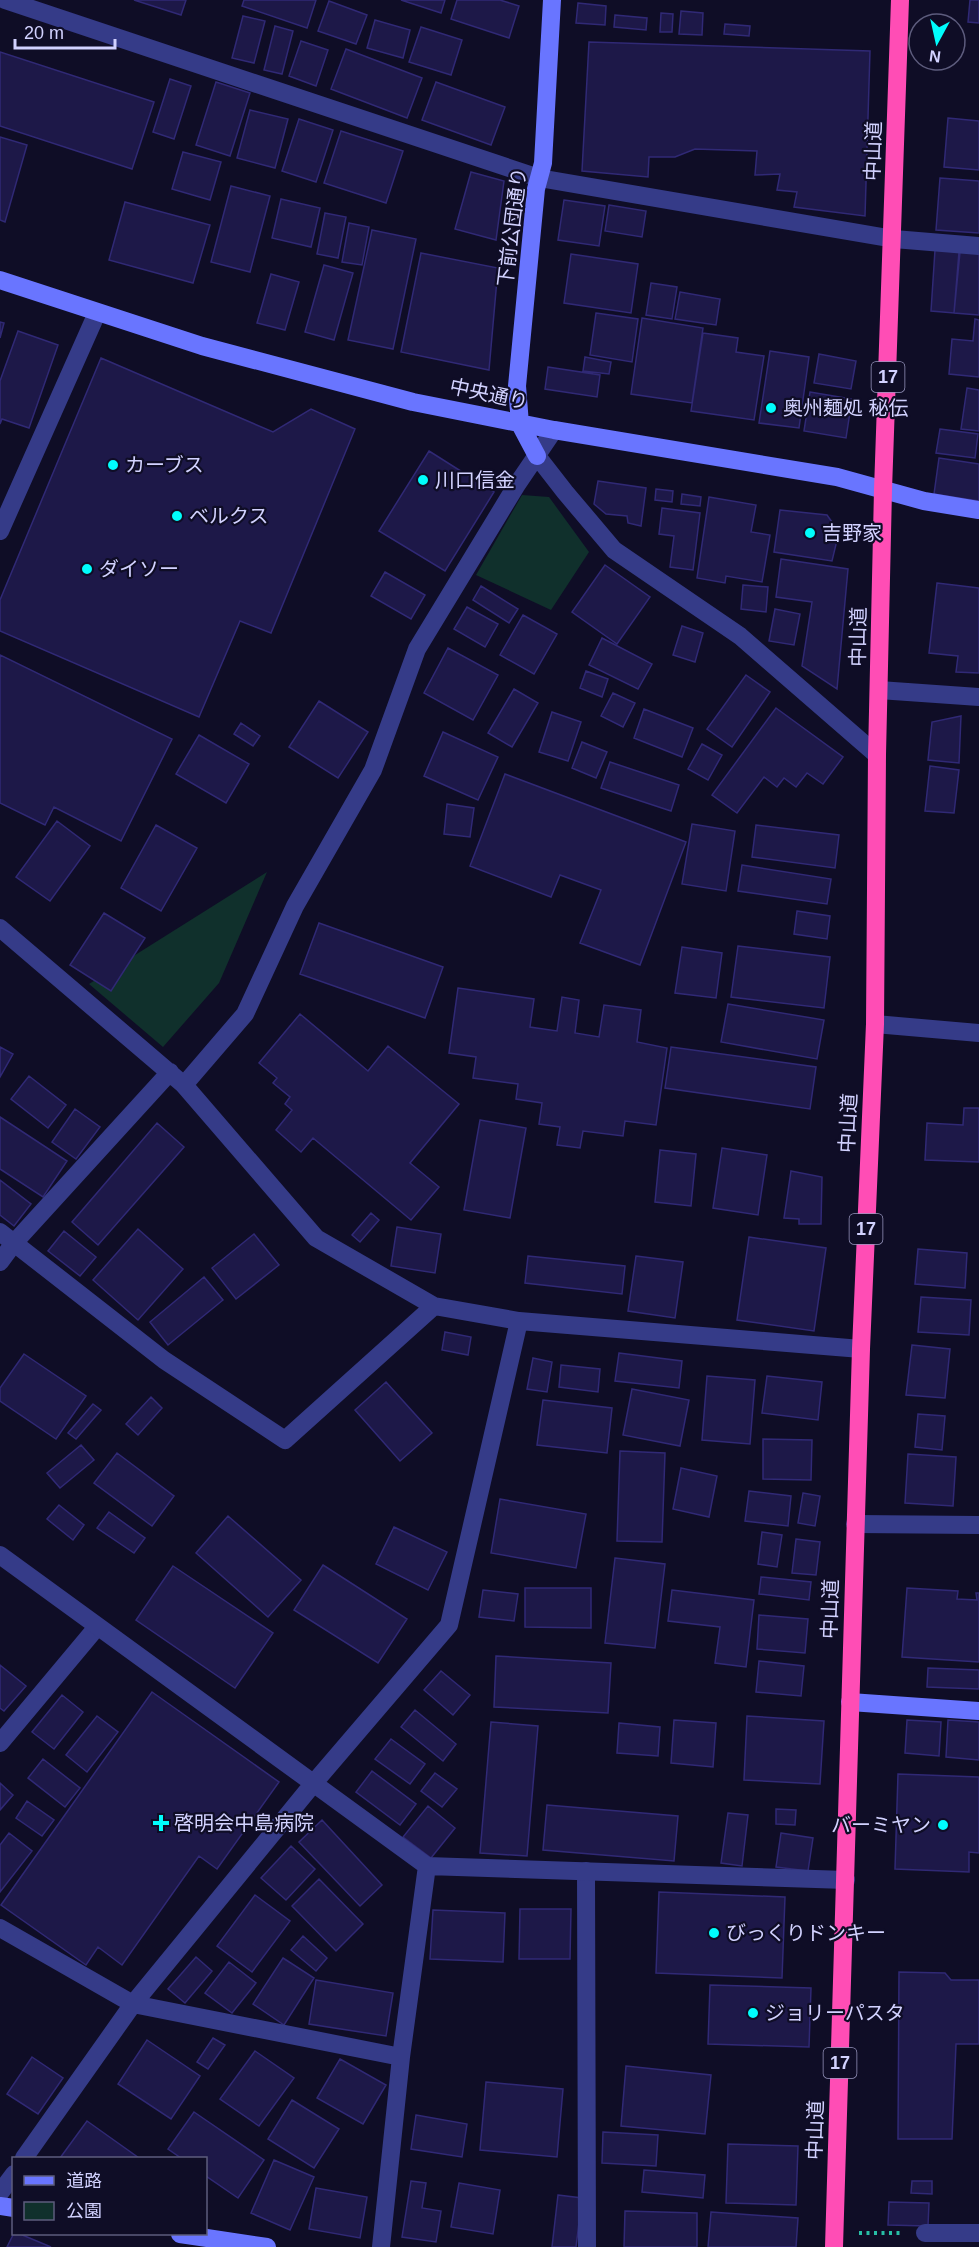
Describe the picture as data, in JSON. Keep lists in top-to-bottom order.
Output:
{
  "streets": {
    "highway": ["中山道", "17"],
    "street": ["下前公団通り", "中央通り"]
  },
  "crossings": [
    ["中山道", "中央通り"],
    ["下前公団通り", "中央通り"]
  ],
  "places": {
    "other": [
      "奥州麺処 秘伝",
      "カーブス",
      "川口信金",
      "ベルクス",
      "吉野家",
      "ダイソー",
      "バーミヤン",
      "びっくりドンキー",
      "ジョリーパスタ"
    ],
    "health": ["啓明会中島病院"]
  },
  "legend": ["道路", "公園"],
  "scale_bar": "20 m",
  "north": "bottom"
}
